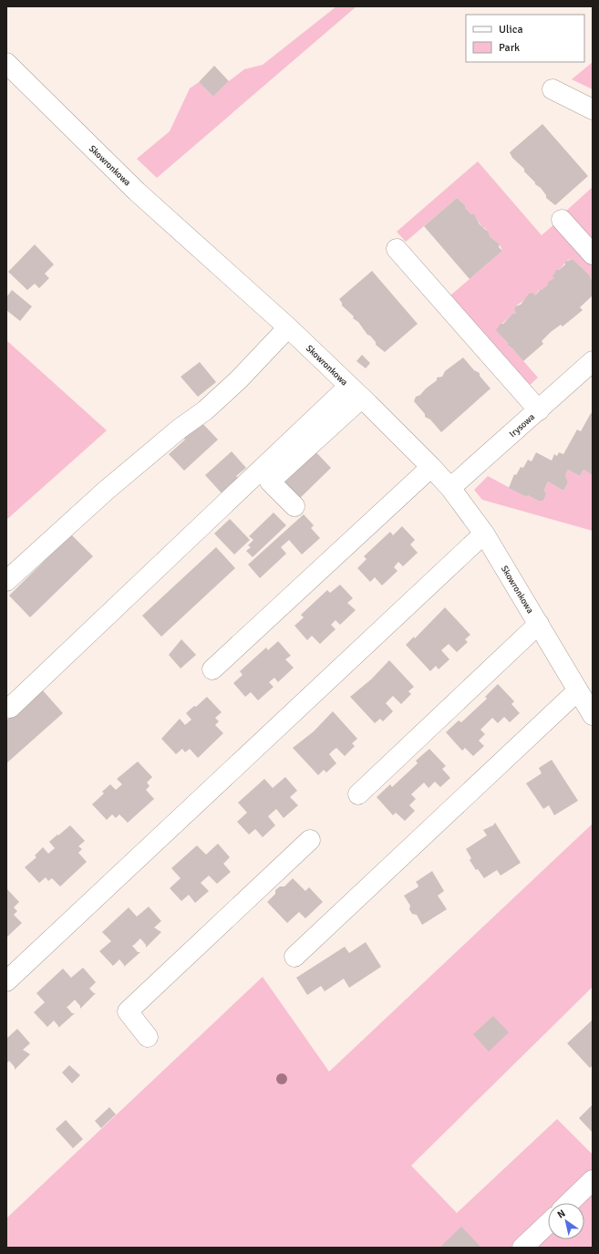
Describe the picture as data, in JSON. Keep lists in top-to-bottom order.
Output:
{
  "streets": {
    "street": ["Skowronkowa", "Irysowa"]
  },
  "crossings": [
    ["Skowronkowa", "Irysowa"]
  ],
  "legend": ["Ulica", "Park"],
  "north": "top left"
}
